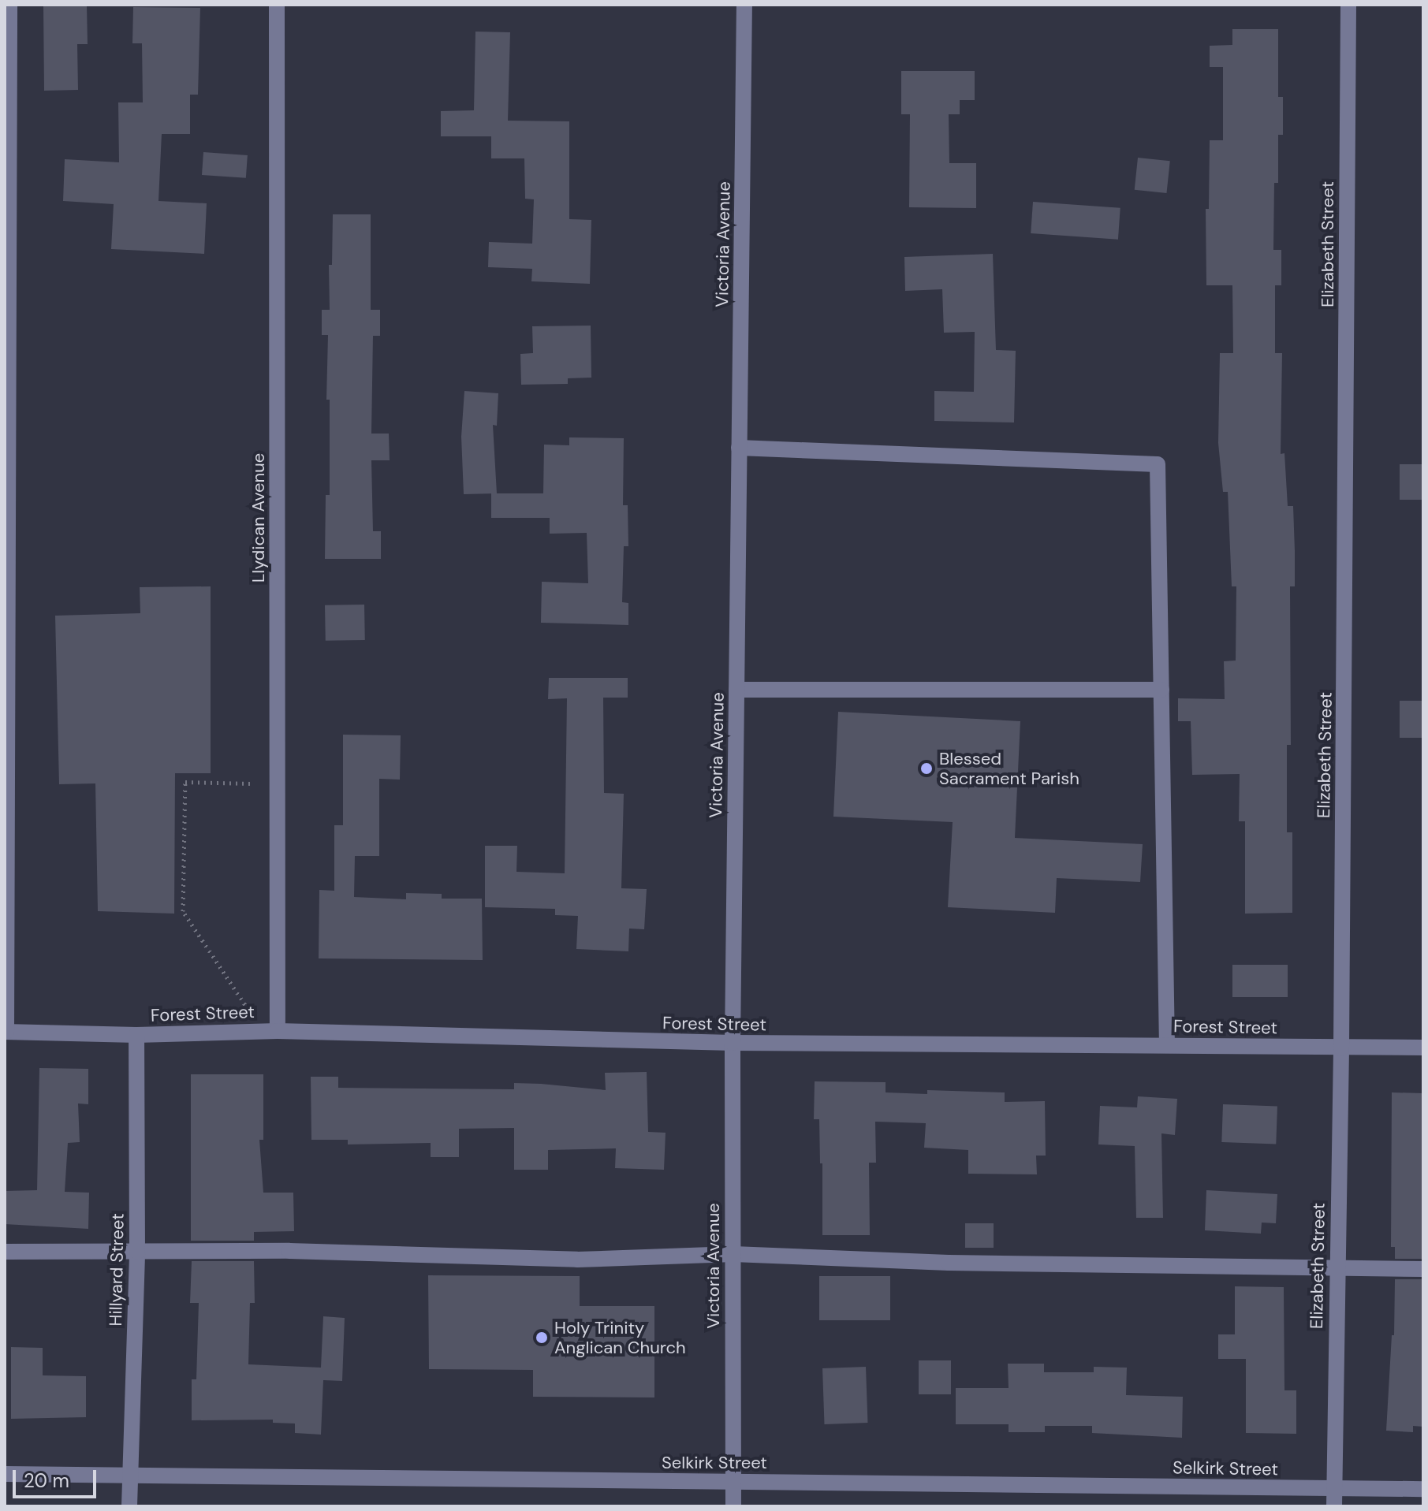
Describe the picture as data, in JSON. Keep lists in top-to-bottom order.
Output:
{
  "streets": {
    "street": [
      "Victoria Avenue",
      "Elizabeth Street",
      "Llydican Avenue",
      "Forest Street",
      "Hillyard Street",
      "Selkirk Street"
    ]
  },
  "crossings": [
    ["Victoria Avenue", "Forest Street"],
    ["Victoria Avenue", "Selkirk Street"],
    ["Elizabeth Street", "Forest Street"],
    ["Elizabeth Street", "Selkirk Street"],
    ["Llydican Avenue", "Forest Street"],
    ["Forest Street", "Hillyard Street"],
    ["Hillyard Street", "Selkirk Street"]
  ],
  "places": ["Blessed Sacrament Parish", "Holy Trinity Anglican Church"],
  "scale_bar": "20 m"
}
